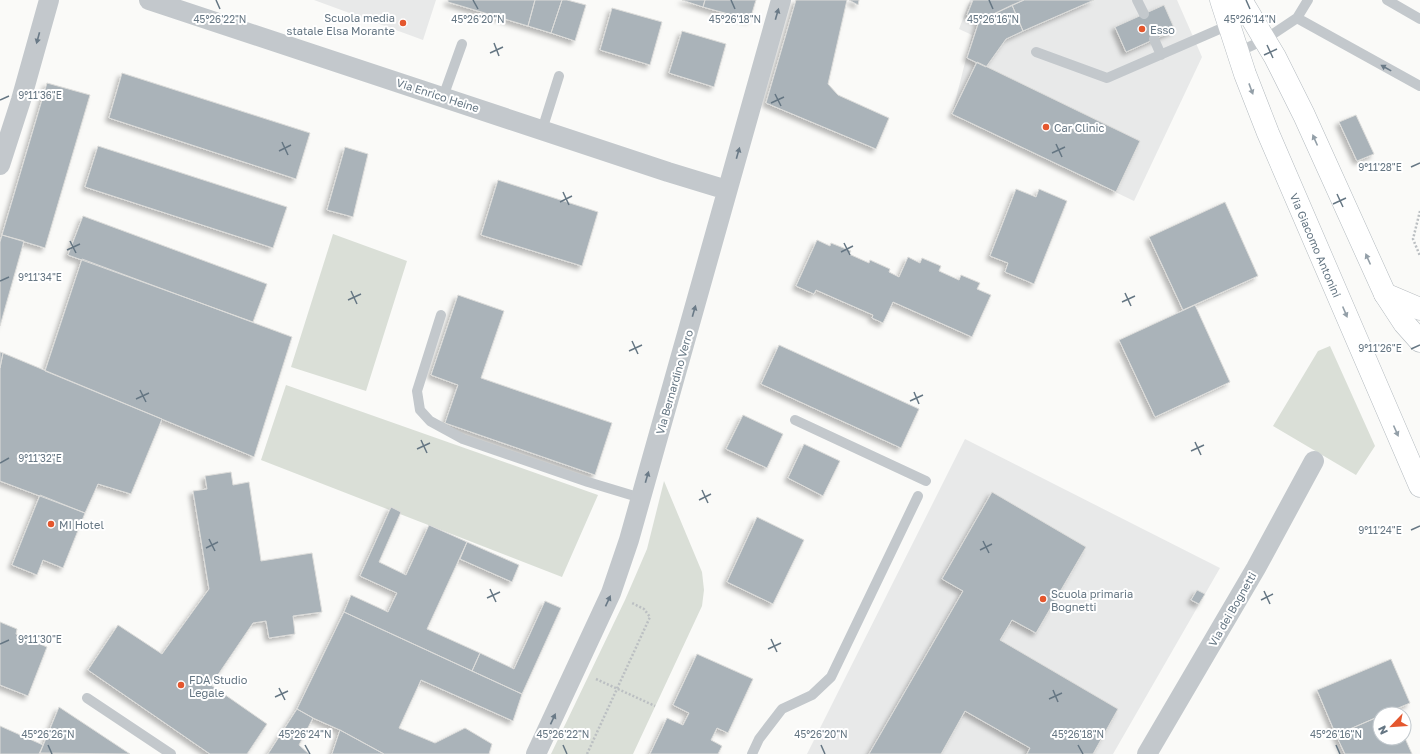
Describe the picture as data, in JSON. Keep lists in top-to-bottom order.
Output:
{
  "streets": {
    "main road": ["Via Giacomo Antonini"],
    "street": ["Via Enrico Heine", "Via Bernardino Verro", "Via dei Bognetti"]
  },
  "crossings": [
    ["Via Enrico Heine", "Via Bernardino Verro"]
  ],
  "one_way": ["Via Bernardino Verro"],
  "places": [
    "Scuola media statale Elsa Morante",
    "Esso",
    "Car Clinic",
    "MI Hotel",
    "Scuola primaria Bognetti",
    "FDA Studio Legale"
  ],
  "north": "bottom left",
  "coordinates": [
    "45°26'22\"N",
    "45°26'20\"N",
    "45°26'18\"N",
    "45°26'16\"N",
    "45°26'14\"N",
    "9°11'36\"E",
    "9°11'28\"E",
    "9°11'34\"E",
    "9°11'26\"E",
    "9°11'32\"E",
    "9°11'24\"E",
    "9°11'30\"E",
    "45°26'26\"N",
    "45°26'24\"N"
  ]
}
